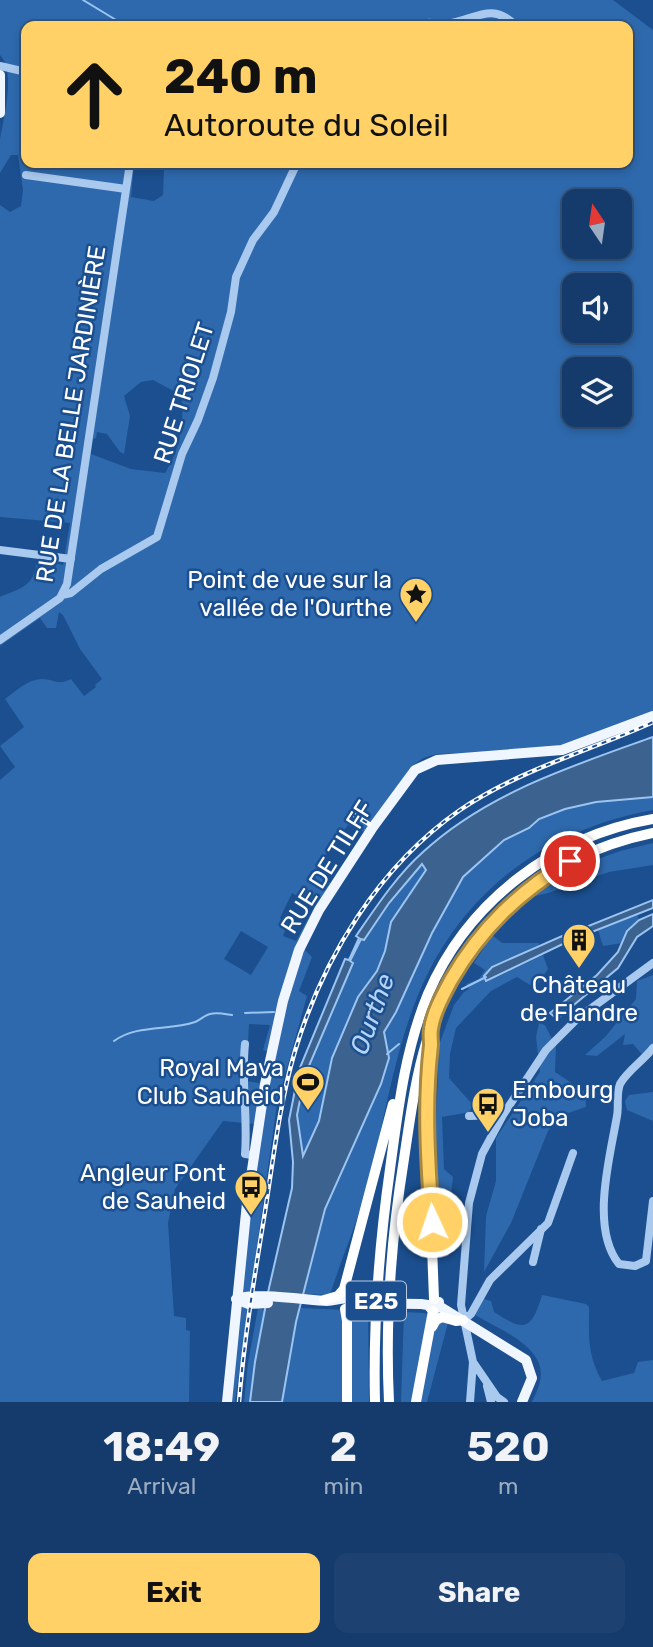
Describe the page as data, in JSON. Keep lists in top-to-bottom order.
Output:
{
  "streets": {
    "highway": ["E25"],
    "main road": ["RUE DE TILFF"],
    "street": ["RUE TRIOLET", "RUE DE LA BELLE JARDINIÈRE"]
  },
  "crossings": [
    ["RUE TRIOLET", "RUE DE LA BELLE JARDINIÈRE"]
  ],
  "water": ["Ourthe"],
  "places": {
    "place": ["Point de vue sur la vallée de l'Ourthe"],
    "building": ["Château de Flandre"],
    "sports": ["Royal Mava Club Sauheid"],
    "bus stop": ["Embourg Joba", "Angleur Pont de Sauheid"]
  },
  "north": "top",
  "page": {
    "turn": ["240 m", "Autoroute du Soleil"],
    "eta": [
      "18:49",
      "Arrival",
      "2",
      "min",
      "520",
      "m"
    ],
    "buttons": ["Exit", "Share"]
  }
}
